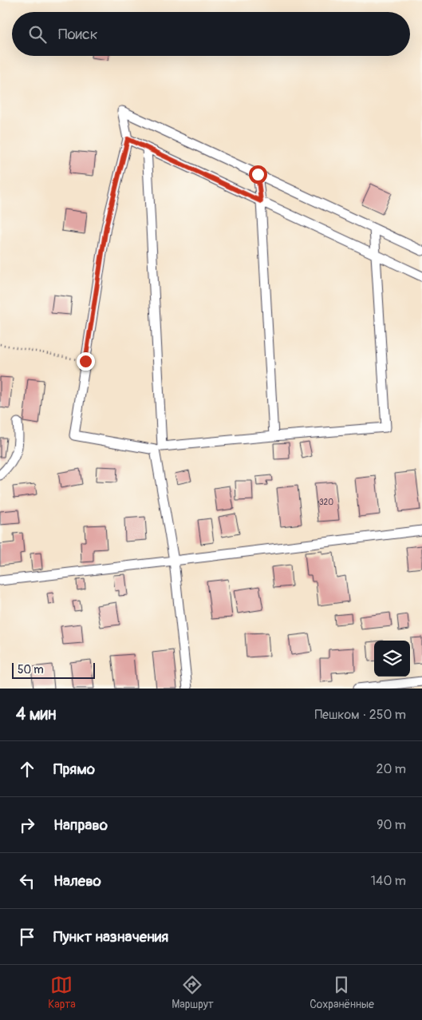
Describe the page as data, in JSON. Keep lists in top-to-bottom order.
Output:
{
  "house_numbers": ["320"],
  "scale_bar": "50 m",
  "page": {
    "search": "Поиск",
    "scale": "50 m",
    "heading": ["4 мин", "Пешком · 250 m"],
    "list": [
      ["Прямо", "20 m"],
      ["Направо", "90 m"],
      ["Налево", "140 m"],
      "Пункт назначения"
    ],
    "nav": ["Карта", "Маршрут", "Сохранённые"]
  }
}
